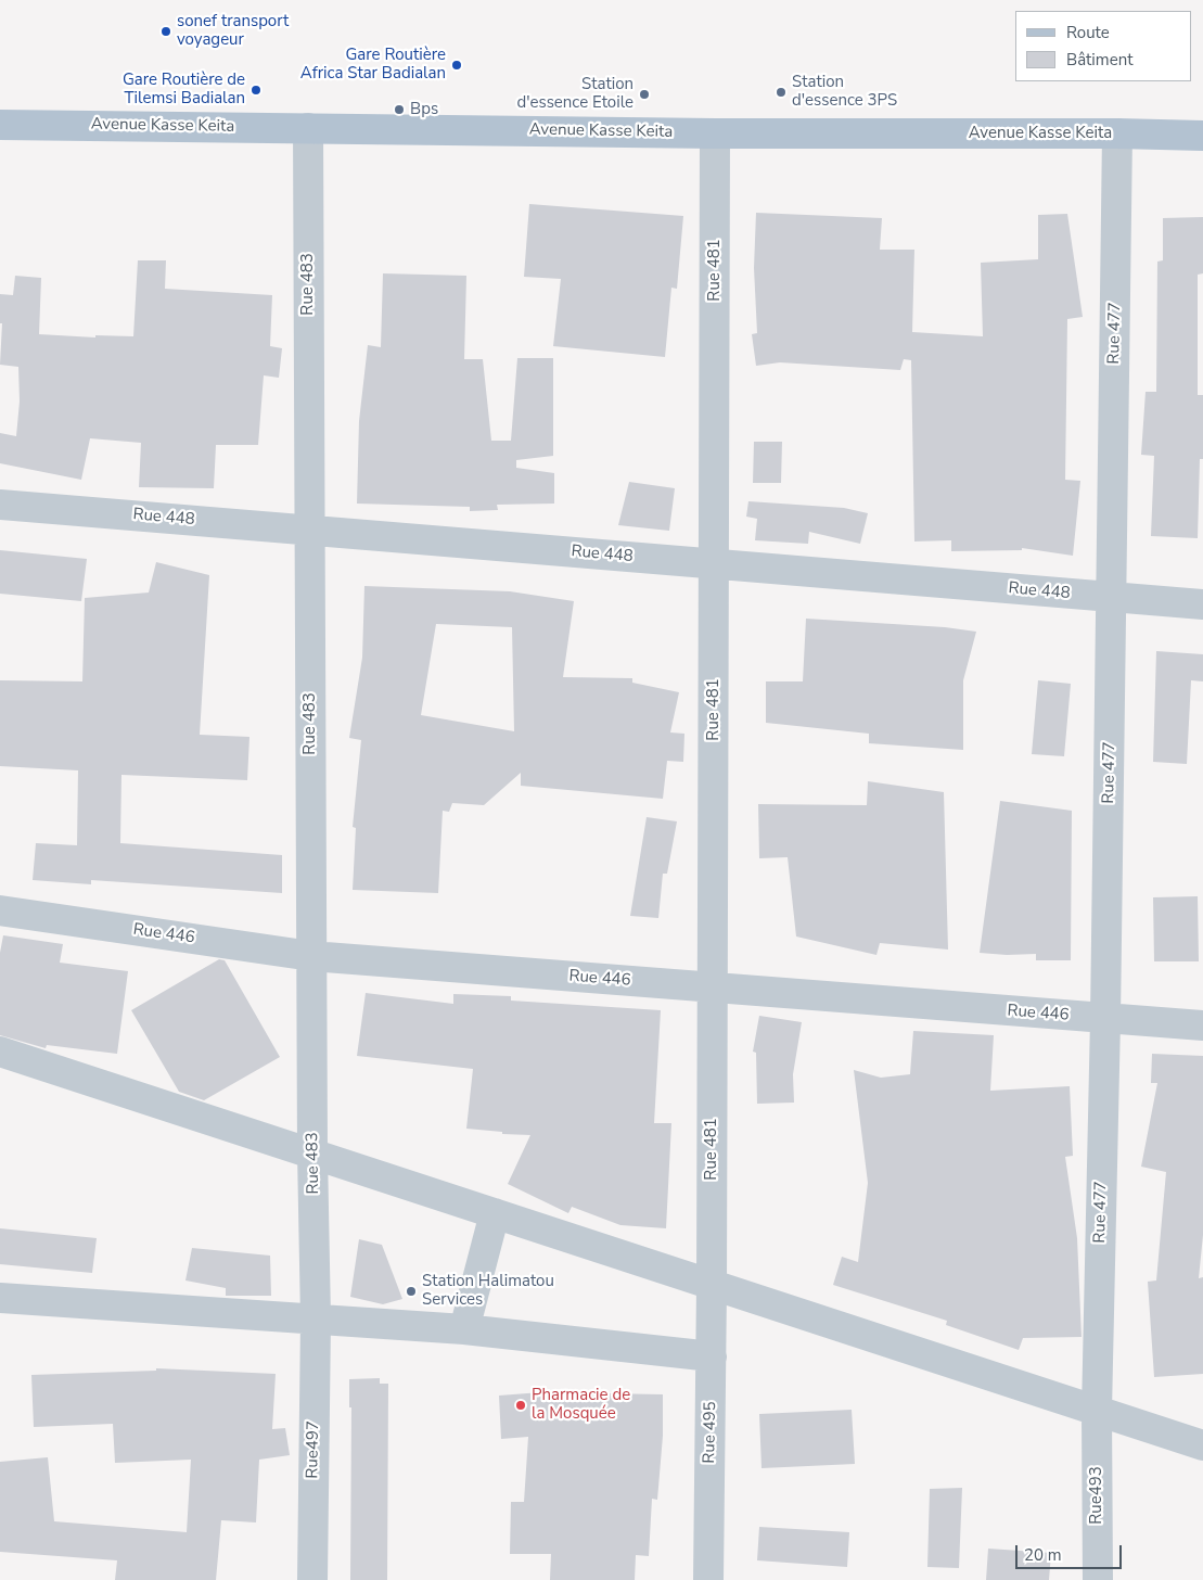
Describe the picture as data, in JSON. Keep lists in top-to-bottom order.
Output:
{
  "streets": {
    "main road": ["Avenue Kasse Keita"],
    "street": [
      "Rue 481",
      "Rue 483",
      "Rue 477",
      "Rue 448",
      "Rue 446",
      "Rue 495",
      "Rue497",
      "Rue493"
    ]
  },
  "crossings": [
    ["Avenue Kasse Keita", "Rue 481"],
    ["Avenue Kasse Keita", "Rue 483"],
    ["Avenue Kasse Keita", "Rue 477"],
    ["Rue 481", "Rue 448"],
    ["Rue 481", "Rue 446"],
    ["Rue 481", "Rue 495"],
    ["Rue 483", "Rue 448"],
    ["Rue 483", "Rue 446"],
    ["Rue 483", "Rue497"],
    ["Rue 477", "Rue 448"],
    ["Rue 477", "Rue 446"],
    ["Rue 477", "Rue493"]
  ],
  "places": [
    "sonef transport voyageur",
    "Gare Routière Africa Star Badialan",
    "Gare Routière de Tilemsi Badialan",
    "Station d'essence 3PS",
    "Station d'essence Etoile",
    "Bps",
    "Station Halimatou Services",
    "Pharmacie de la Mosquée"
  ],
  "legend": ["Route", "Bâtiment"],
  "scale_bar": "20 m"
}
